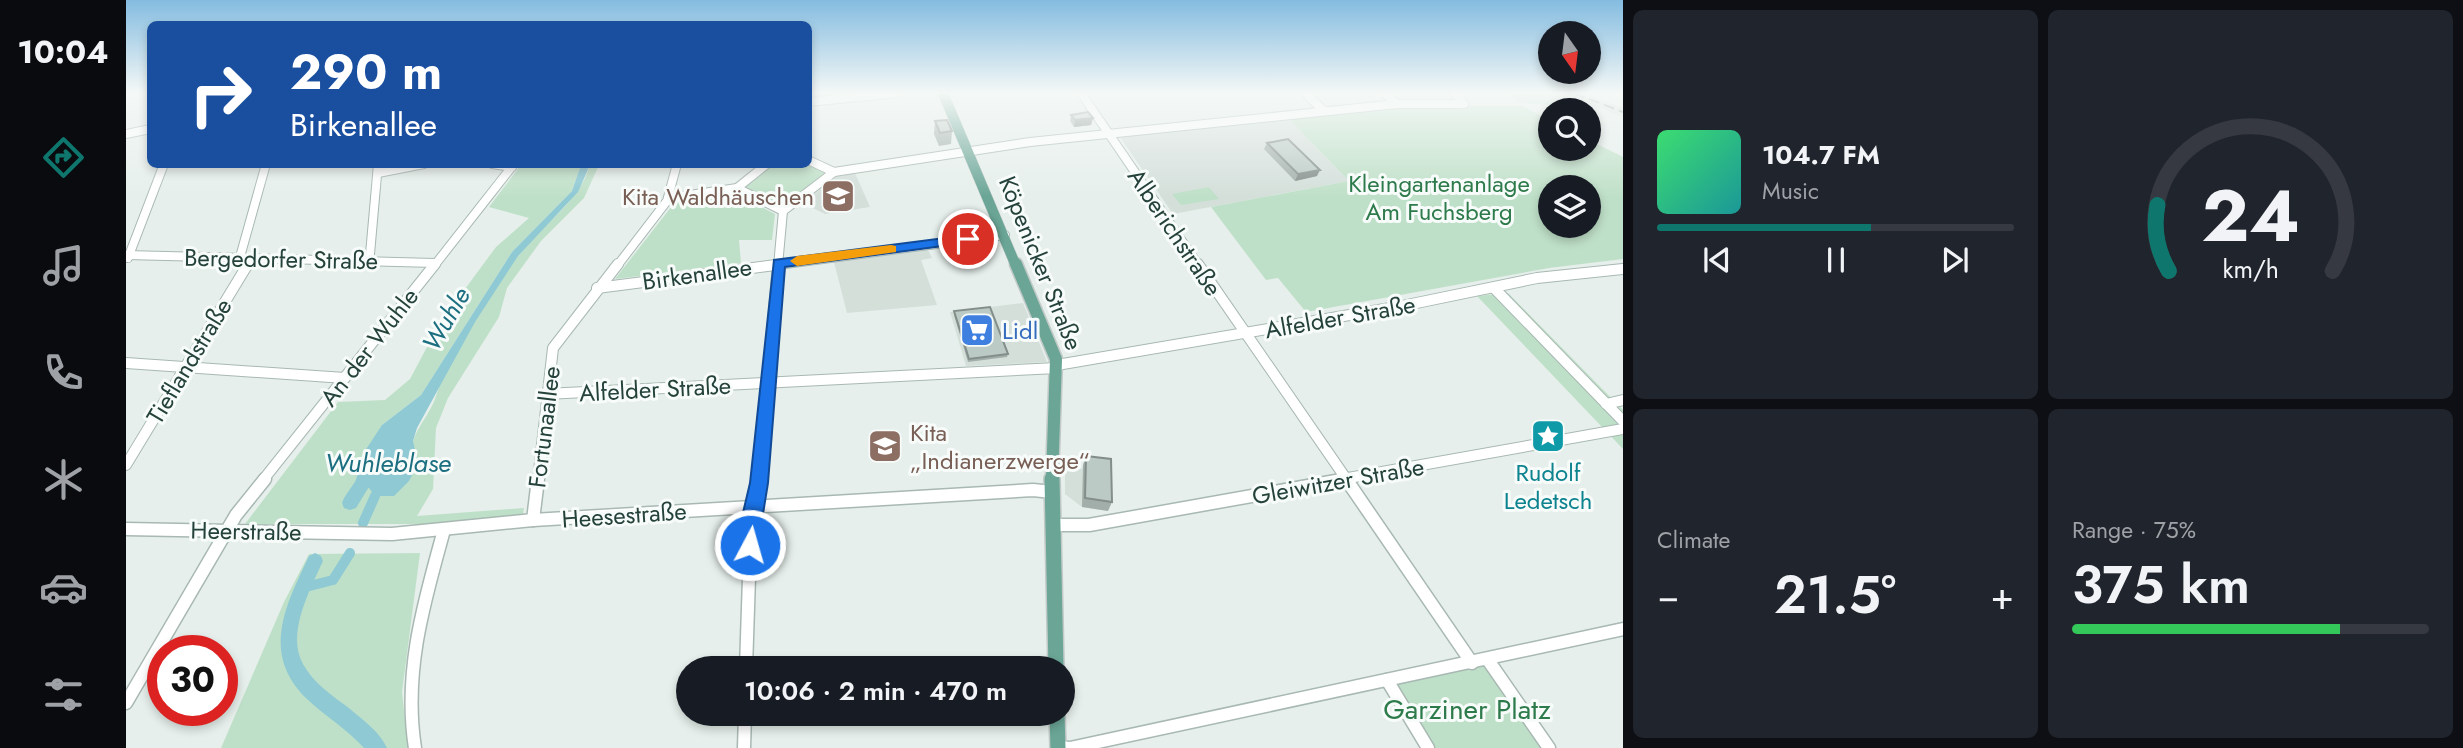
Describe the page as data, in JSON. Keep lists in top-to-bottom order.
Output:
{
  "streets": {
    "main road": ["Köpenicker Straße"],
    "street": [
      "Alberichstraße",
      "Bergedorfer Straße",
      "Birkenallee",
      "Alfelder Straße",
      "An der Wuhle",
      "Tieflandstraße",
      "Fortunaallee",
      "Gleiwitzer Straße",
      "Heesestraße",
      "Heerstraße"
    ]
  },
  "crossings": [
    ["Alberichstraße", "Alfelder Straße"],
    ["Alberichstraße", "Gleiwitzer Straße"],
    ["Bergedorfer Straße", "An der Wuhle"],
    ["Bergedorfer Straße", "Tieflandstraße"],
    ["Köpenicker Straße", "Birkenallee"],
    ["Köpenicker Straße", "Alfelder Straße"],
    ["Köpenicker Straße", "Gleiwitzer Straße"],
    ["Köpenicker Straße", "Heesestraße"],
    ["Birkenallee", "Fortunaallee"],
    ["Alfelder Straße", "Fortunaallee"],
    ["An der Wuhle", "Heerstraße"],
    ["Fortunaallee", "Heesestraße"],
    ["Heesestraße", "Heerstraße"]
  ],
  "water": ["Wuhle", "Wuhleblase"],
  "parks": ["Kleingartenanlage Am Fuchsberg", "Garziner Platz"],
  "places": {
    "school or university": ["Kita Waldhäuschen", "Kita „Indianerzwerge“"],
    "supermarket": ["Lidl"],
    "place": ["Rudolf Ledetsch"]
  },
  "north": "bottom",
  "page": {
    "tabs": "10:04",
    "turn": ["290 m", "Birkenallee"],
    "song": ["104.7 FM", "Music"],
    "tile": [
      "Climate",
      ["Range · 75%", "375 km"]
    ],
    "heat": ["−", "21.5°", "+"],
    "limit": "30",
    "trip": "10:06 · 2 min · 470 m",
    "gauge": ["24", "km/h"]
  }
}
